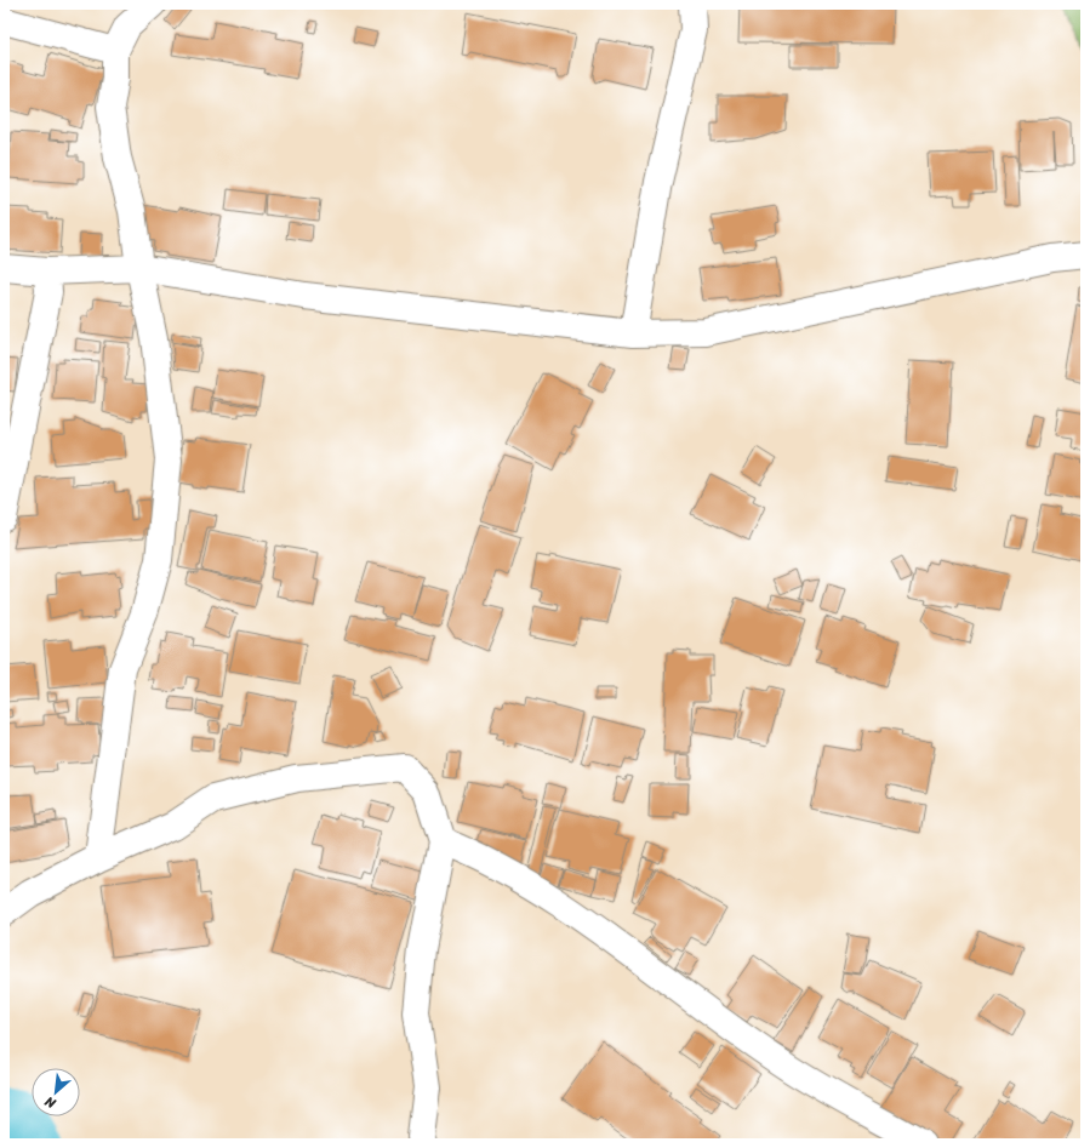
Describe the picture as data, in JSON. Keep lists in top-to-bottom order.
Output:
{
  "north": "bottom left"
}
